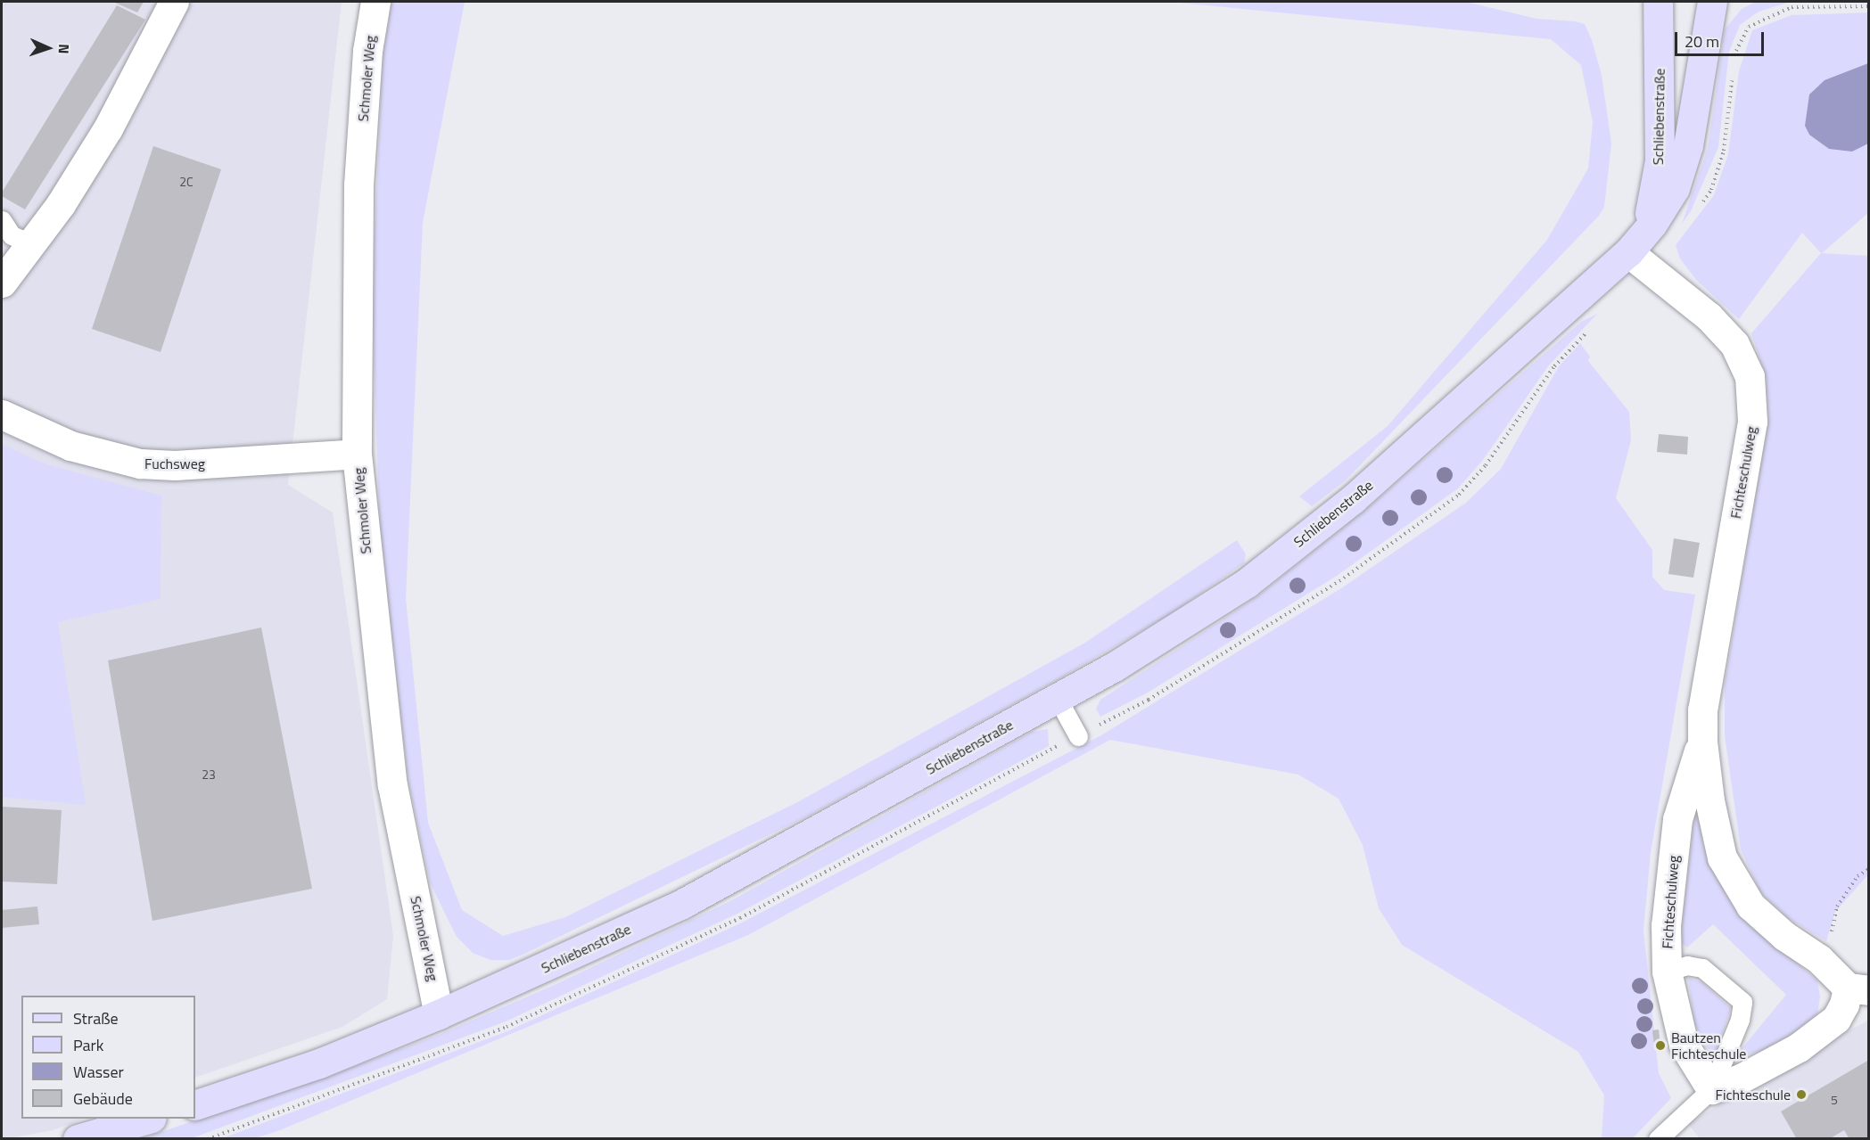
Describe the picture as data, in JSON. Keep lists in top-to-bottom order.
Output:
{
  "streets": {
    "main road": ["Schliebenstraße"],
    "street": ["Schmoler Weg", "Fuchsweg", "Fichteschulweg"]
  },
  "crossings": [
    ["Schmoler Weg", "Schliebenstraße"],
    ["Schmoler Weg", "Fuchsweg"],
    ["Schliebenstraße", "Fichteschulweg"]
  ],
  "places": ["Bautzen Fichteschule", "Fichteschule"],
  "house_numbers": ["2C", "23", "5"],
  "legend": [
    "Straße",
    "Park",
    "Wasser",
    "Gebäude"
  ],
  "scale_bar": "20 m",
  "north": "right"
}
